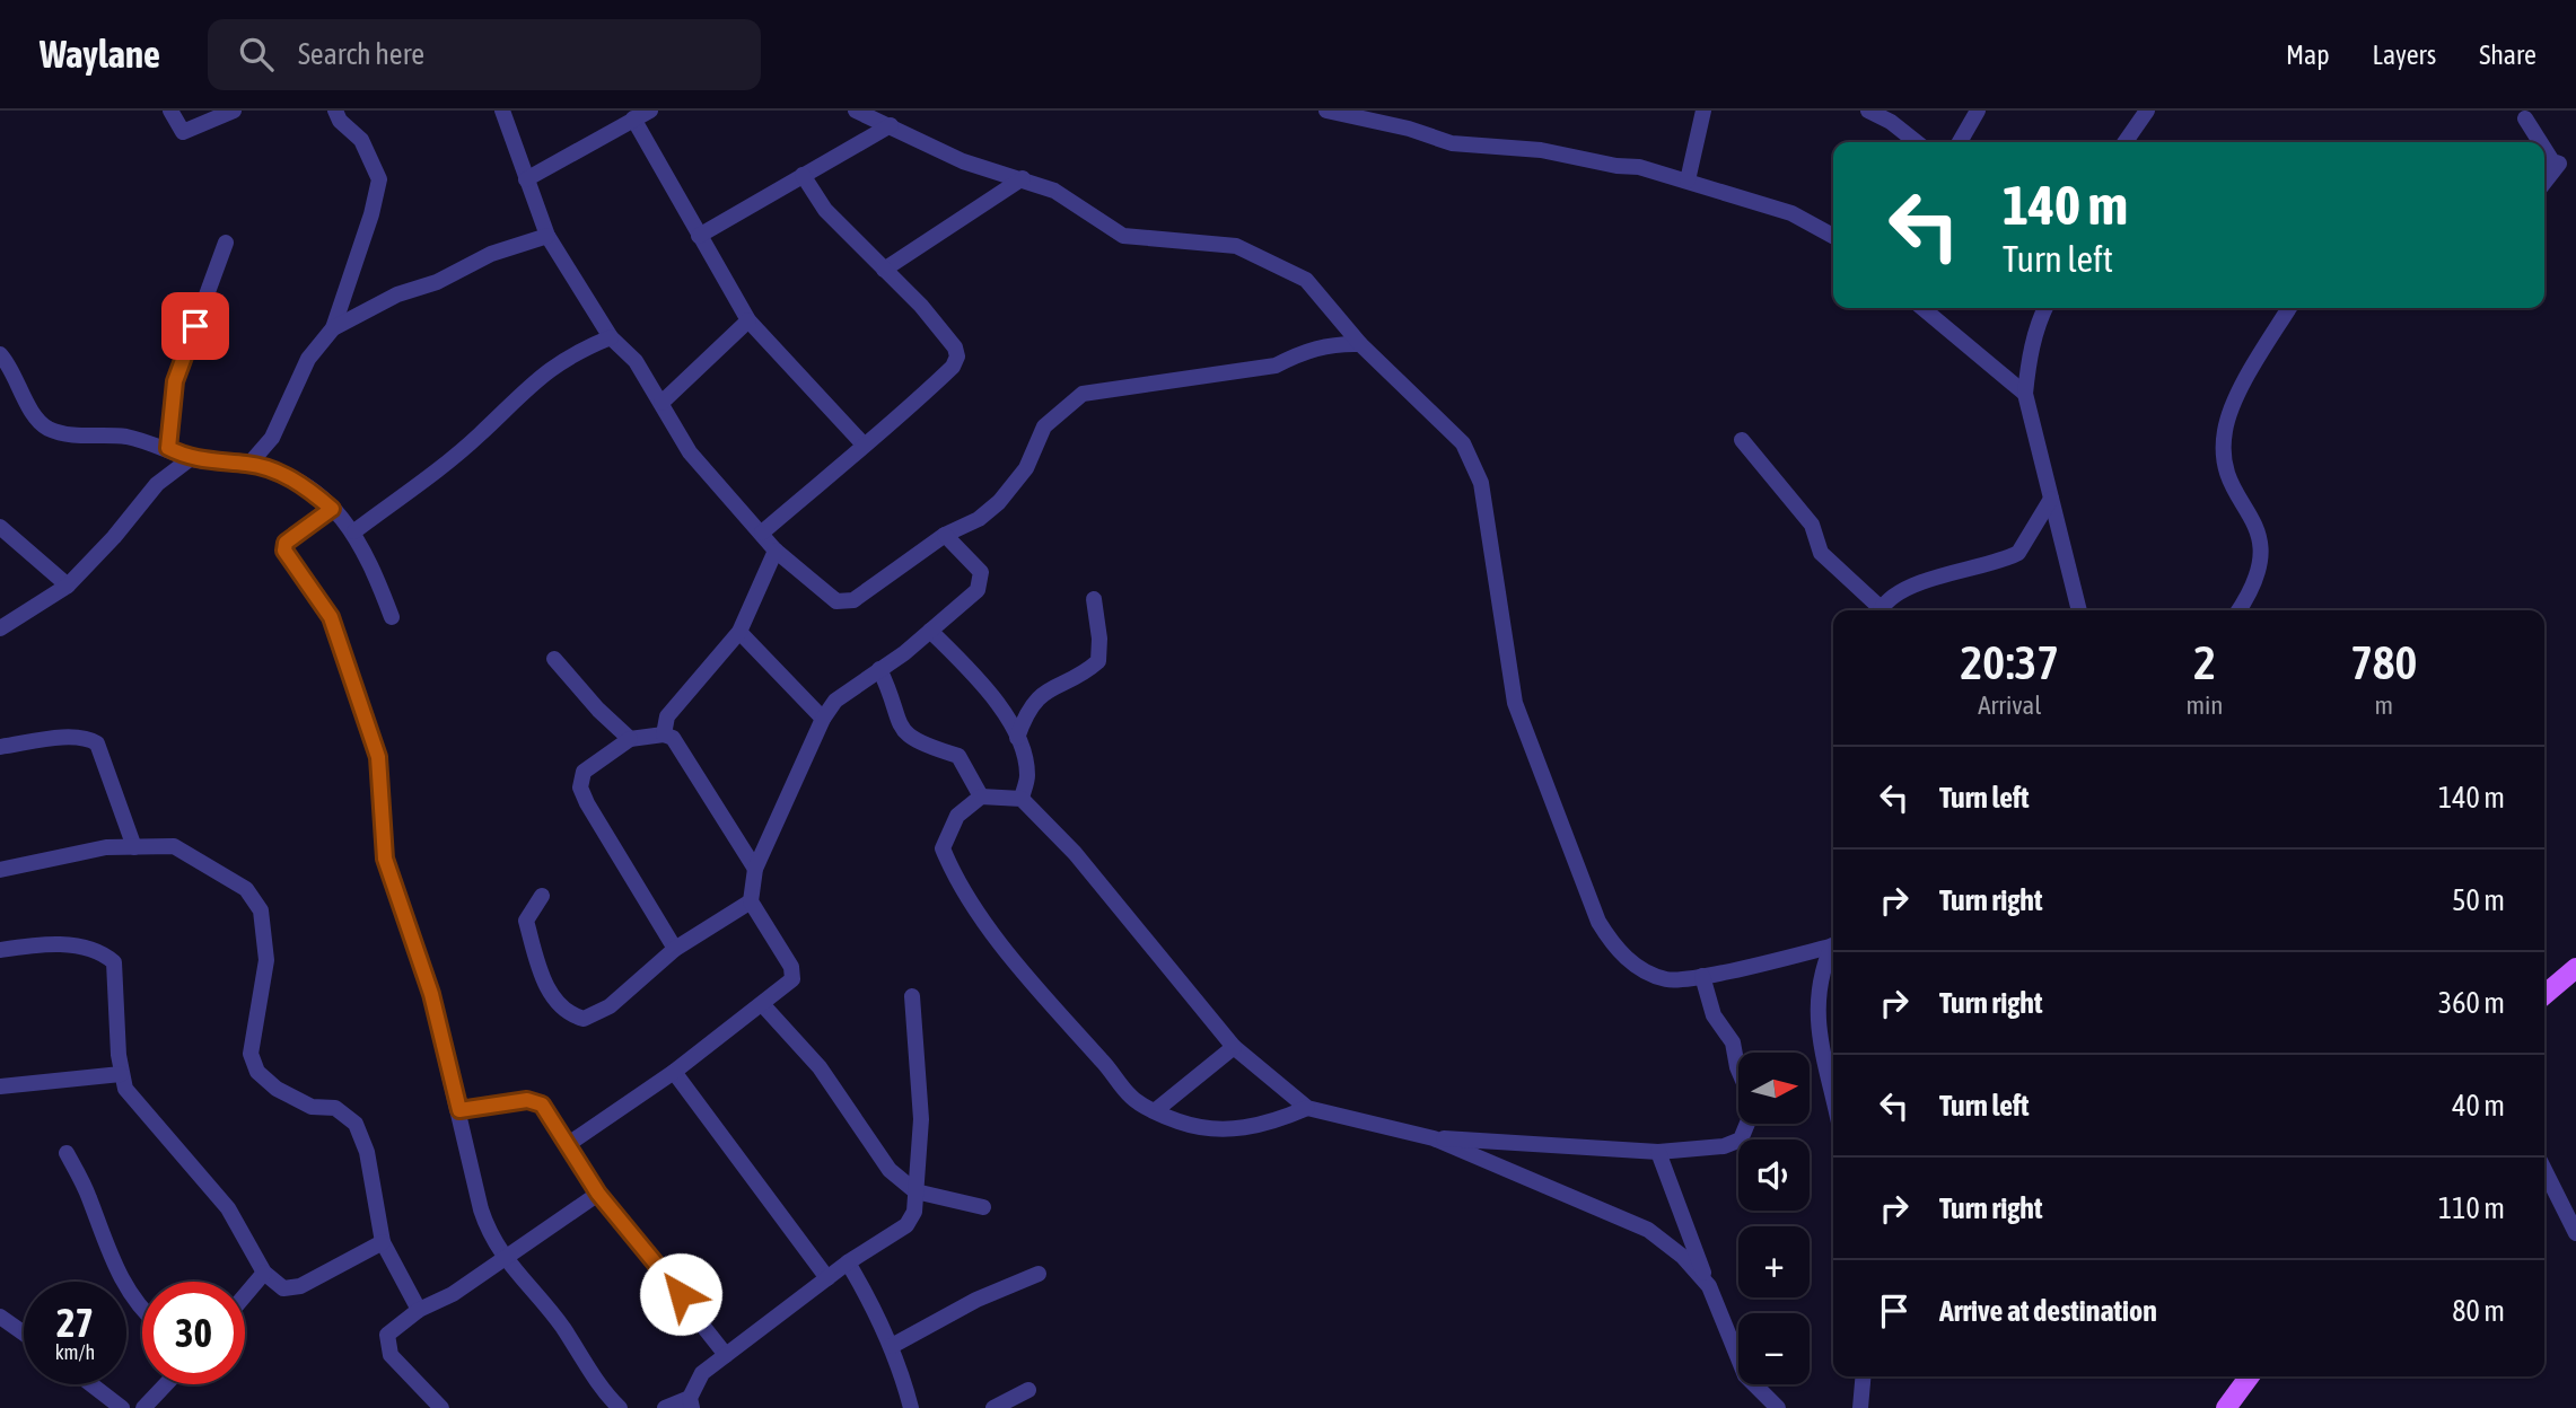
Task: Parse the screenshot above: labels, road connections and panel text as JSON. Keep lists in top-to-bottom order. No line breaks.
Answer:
{"north":"right","page":{"header":"Waylane","search":"Search here","nav":["Map","Layers","Share"],"turn":["140 m","Turn left"],"eta":["20:37","Arrival","2","min","780","m"],"list":[{"name":"Turn left","value":"140 m"},{"name":"Turn right","value":"50 m"},{"name":"Turn right","value":"360 m"},{"name":"Turn left","value":"40 m"},{"name":"Turn right","value":"110 m"},{"name":"Arrive at destination","value":"80 m"}],"map_buttons":["+","−"],"speed":"27 km/h","limit":"30"}}
